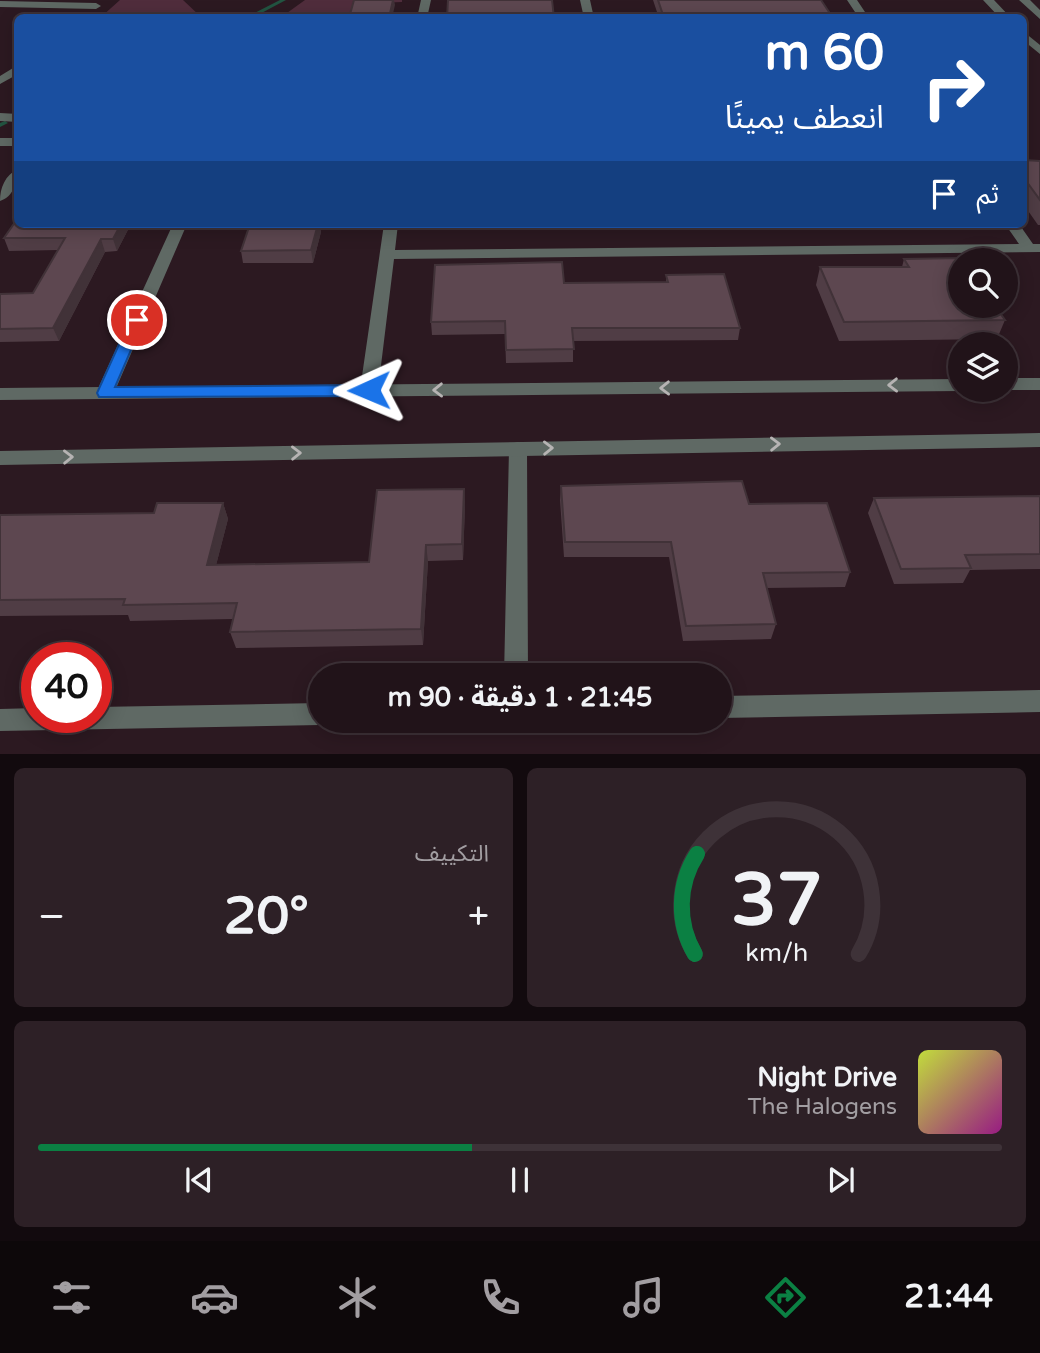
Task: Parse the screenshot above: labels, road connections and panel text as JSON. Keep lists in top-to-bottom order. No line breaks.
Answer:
{"page":{"turn":["60 m","انعطف يمينًا"],"then":"ثم","limit":"40","trip":"21:45 · 1 دقيقة · 90 m","tile":"التكييف","heat":["−","20°","+"],"song":["Night Drive","The Halogens"],"tabs":"21:44","gauge":["37","km/h"]}}
